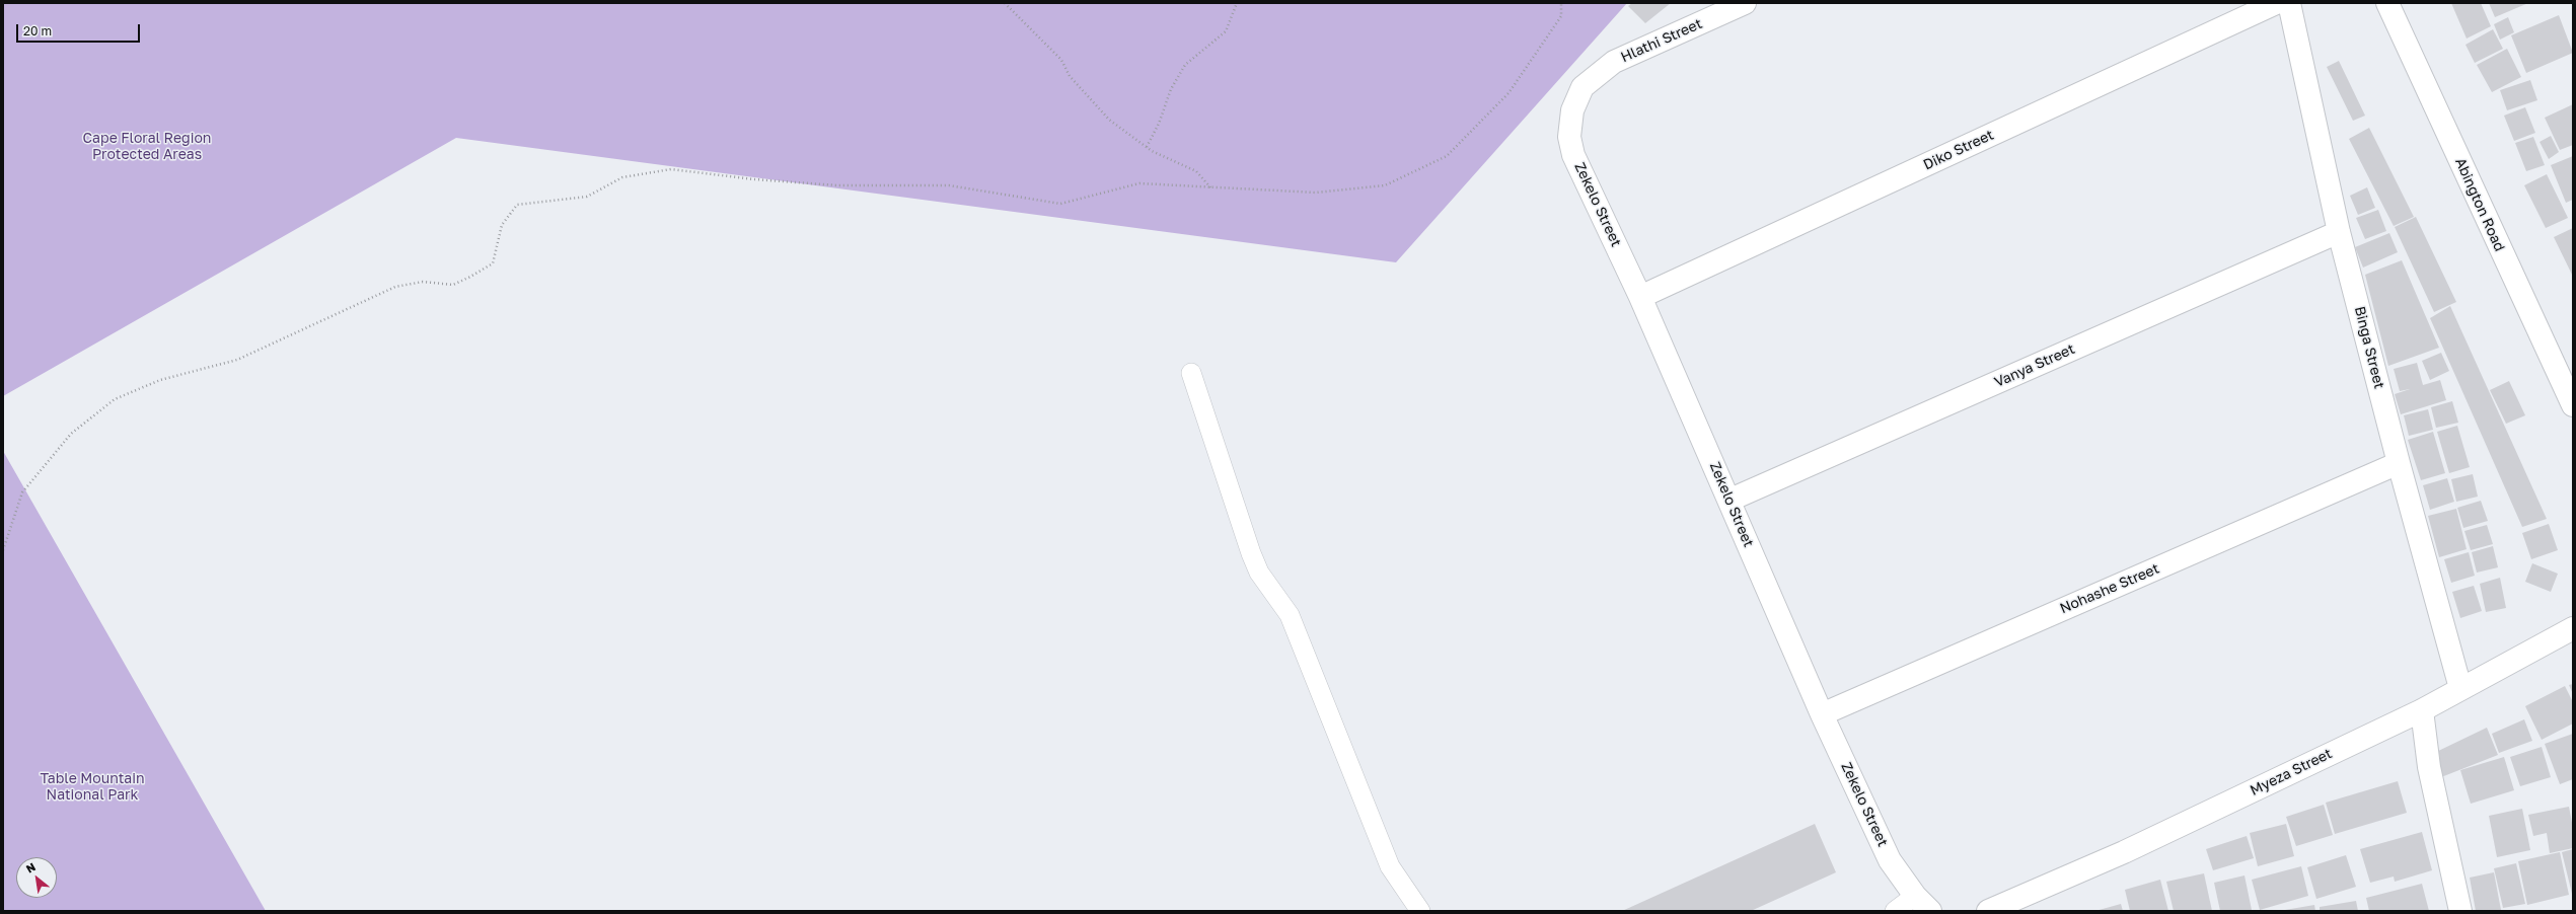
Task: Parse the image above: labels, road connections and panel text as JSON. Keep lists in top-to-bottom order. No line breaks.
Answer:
{"streets":{"street":["Hlathi Street","Diko Street","Zekelo Street","Abington Road","Binga Street","Vanya Street","Nohashe Street","Myeza Street"]},"crossings":[["Hlathi Street","Zekelo Street"],["Diko Street","Zekelo Street"],["Zekelo Street","Vanya Street"],["Zekelo Street","Nohashe Street"],["Binga Street","Vanya Street"],["Binga Street","Nohashe Street"],["Binga Street","Myeza Street"]],"parks":["Cape Floral Region Protected Areas","Table Mountain National Park"],"scale_bar":"20 m","north":"top left"}
